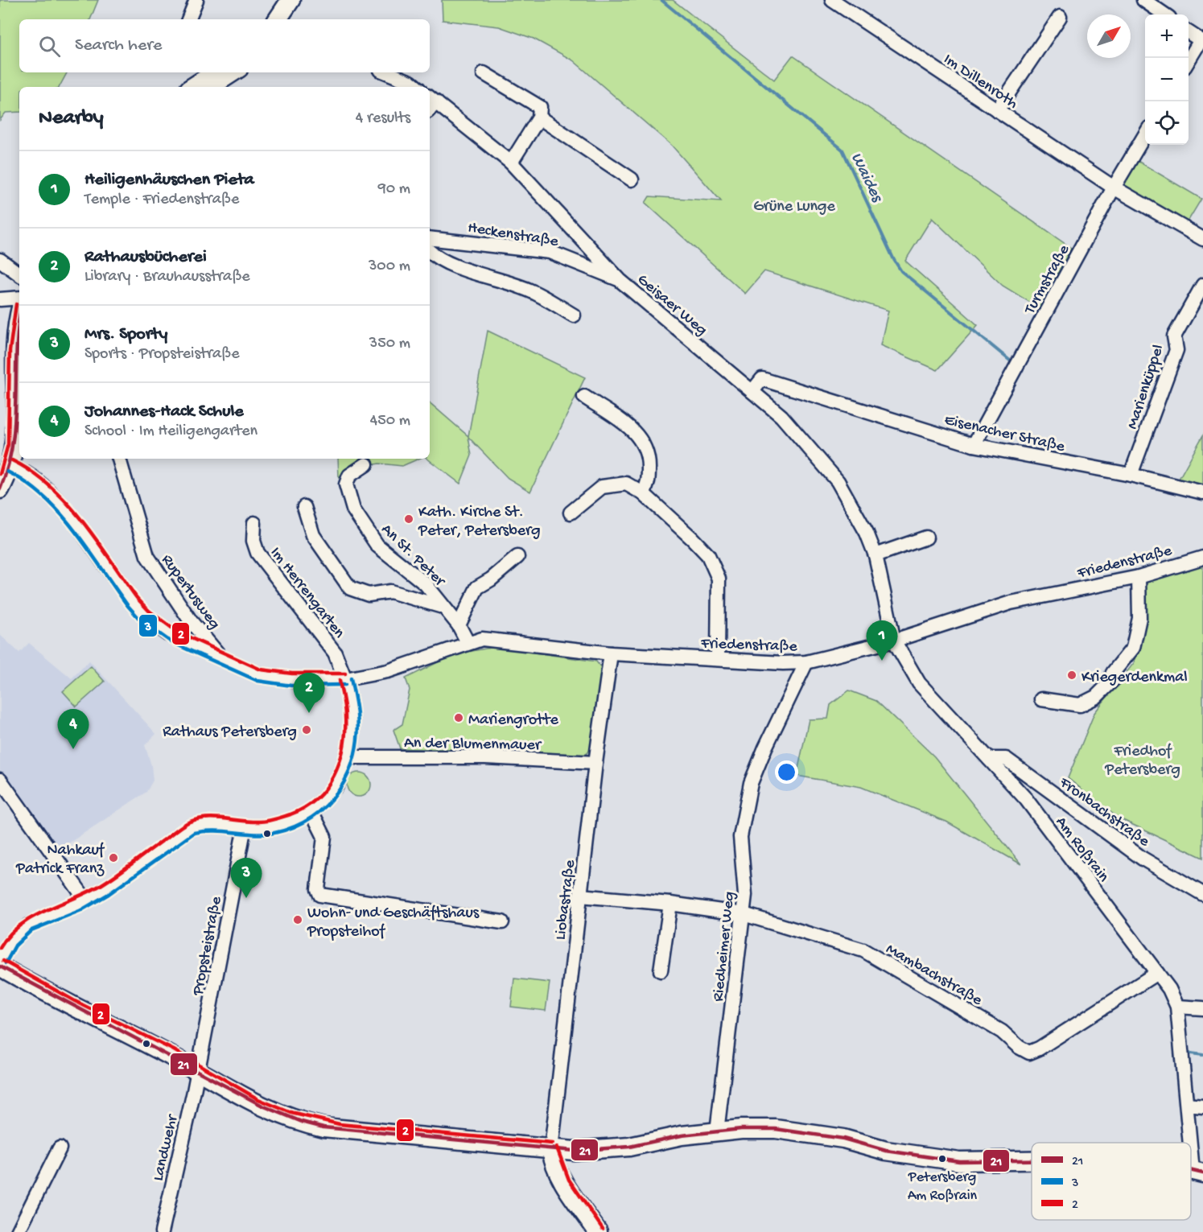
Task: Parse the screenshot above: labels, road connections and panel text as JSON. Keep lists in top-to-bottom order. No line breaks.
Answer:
{"streets":{"street":["Im Dillenroth","Heckenstraße","Turmstraße","Geisaer Weg","Marienküppel","Eisenacher Straße","An St. Peter","Friedenstraße","Rupertusweg","Im Herrengarten","An der Blumenmauer","Fronbachstraße","Am Roßrain","Liobastraße","Propsteistraße","Riedheimer Weg","Mambachstraße","Landwehr"]},"crossings":[["Im Dillenroth","Turmstraße"],["Heckenstraße","Geisaer Weg"],["Turmstraße","Eisenacher Straße"],["Geisaer Weg","Eisenacher Straße"],["Geisaer Weg","Friedenstraße"],["Geisaer Weg","Am Roßrain"],["Marienküppel","Eisenacher Straße"],["An St. Peter","Friedenstraße"],["Friedenstraße","Rupertusweg"],["Friedenstraße","Im Herrengarten"],["Friedenstraße","Am Roßrain"],["Friedenstraße","Liobastraße"],["Friedenstraße","Riedheimer Weg"],["Im Herrengarten","An der Blumenmauer"],["Im Herrengarten","Propsteistraße"],["An der Blumenmauer","Liobastraße"],["Fronbachstraße","Am Roßrain"],["Am Roßrain","Mambachstraße"],["Liobastraße","Mambachstraße"],["Propsteistraße","Landwehr"],["Riedheimer Weg","Mambachstraße"]],"water":["Waides"],"parks":["Grüne Lunge","Friedhof Petersberg"],"places":["Kath. Kirche St. Peter, Petersberg","Kriegerdenkmal","Mariengrotte","Rathaus Petersberg","Nahkauf Patrick Franz","Wohn- und Geschäftshaus Propsteihof","Petersberg Am Roßrain"],"lines":["transit line 2","transit line 21","transit line 3"],"legend":["21","3","2"],"north":"top right","page":{"map_buttons":["+","−"],"search":"Search here","heading":["Nearby","4 results"],"list":[{"mark":"1","name":"Heiligenhäuschen Pieta","note":"Temple · Friedenstraße","value":"90 m"},{"mark":"2","name":"Rathausbücherei","note":"Library · Brauhausstraße","value":"300 m"},{"mark":"3","name":"Mrs. Sporty","note":"Sports · Propsteistraße","value":"350 m"},{"mark":"4","name":"Johannes-Hack Schule","note":"School · Im Heiligengarten","value":"450 m"}],"pins":["1","2","4","3"]}}
